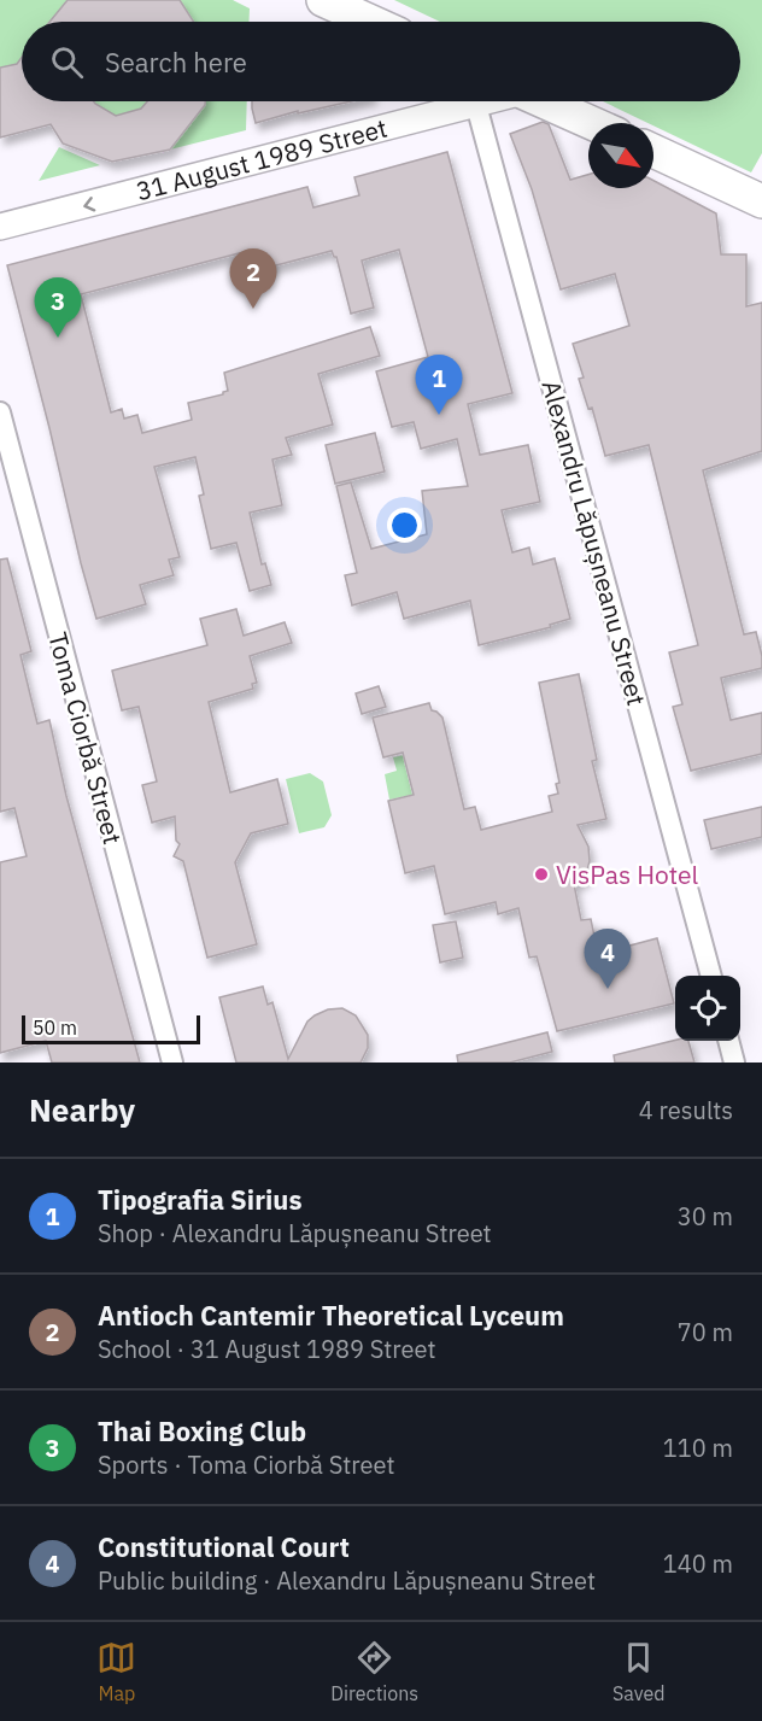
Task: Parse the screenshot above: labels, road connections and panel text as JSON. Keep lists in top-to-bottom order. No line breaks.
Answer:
{"streets":{"street":["31 August 1989 Street","Alexandru Lăpușneanu Street","Toma Ciorbă Street"]},"crossings":[["31 August 1989 Street","Alexandru Lăpușneanu Street"]],"one_way":["31 August 1989 Street"],"places":["VisPas Hotel"],"scale_bar":"50 m","north":"bottom right","page":{"search":"Search here","pins":["2","3","1","4"],"scale":"50 m","heading":["Nearby","4 results"],"list":[{"mark":"1","name":"Tipografia Sirius","note":"Shop · Alexandru Lăpușneanu Street","value":"30 m"},{"mark":"2","name":"Antioch Cantemir Theoretical Lyceum","note":"School · 31 August 1989 Street","value":"70 m"},{"mark":"3","name":"Thai Boxing Club","note":"Sports · Toma Ciorbă Street","value":"110 m"},{"mark":"4","name":"Constitutional Court","note":"Public building · Alexandru Lăpușneanu Street","value":"140 m"}],"nav":["Map","Directions","Saved"]}}
